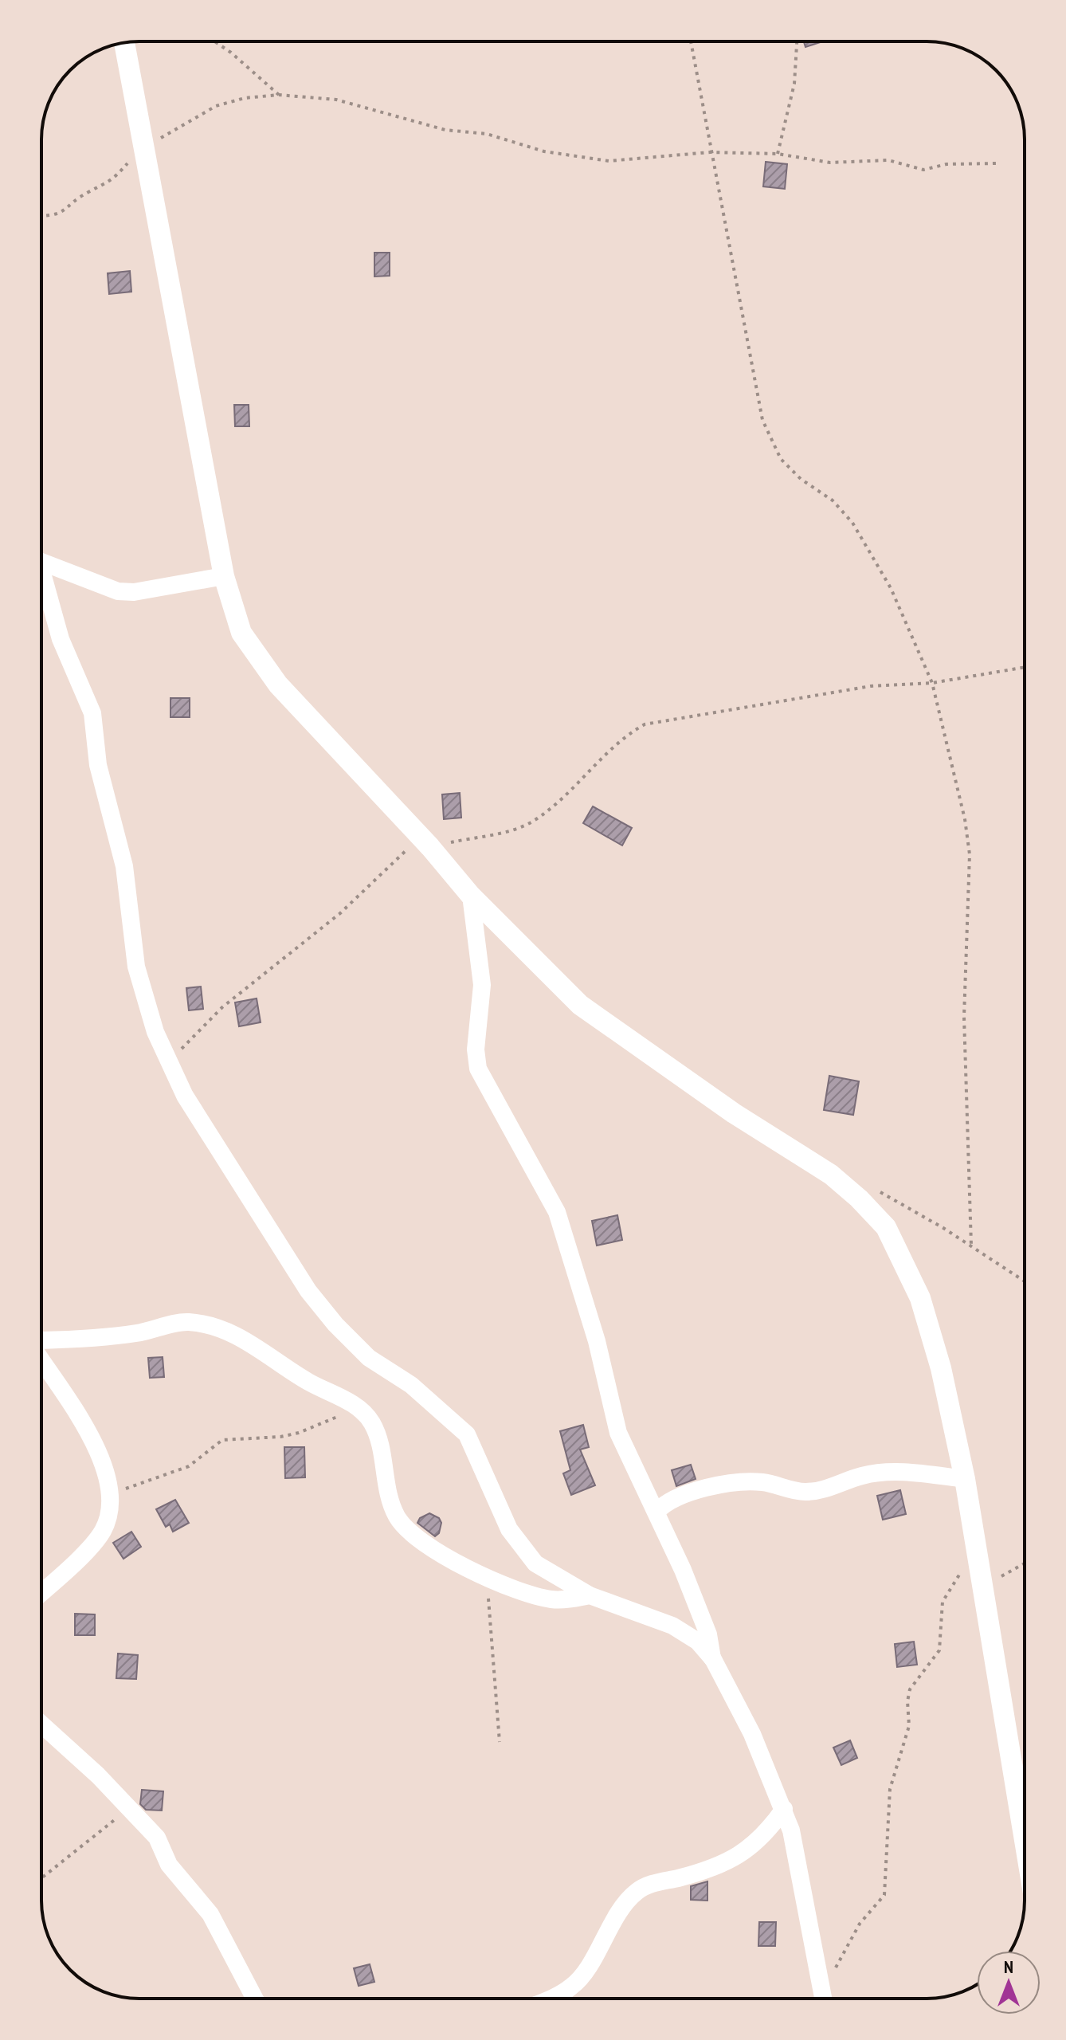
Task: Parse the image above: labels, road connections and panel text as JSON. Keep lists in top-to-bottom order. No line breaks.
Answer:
{"north":"top"}
